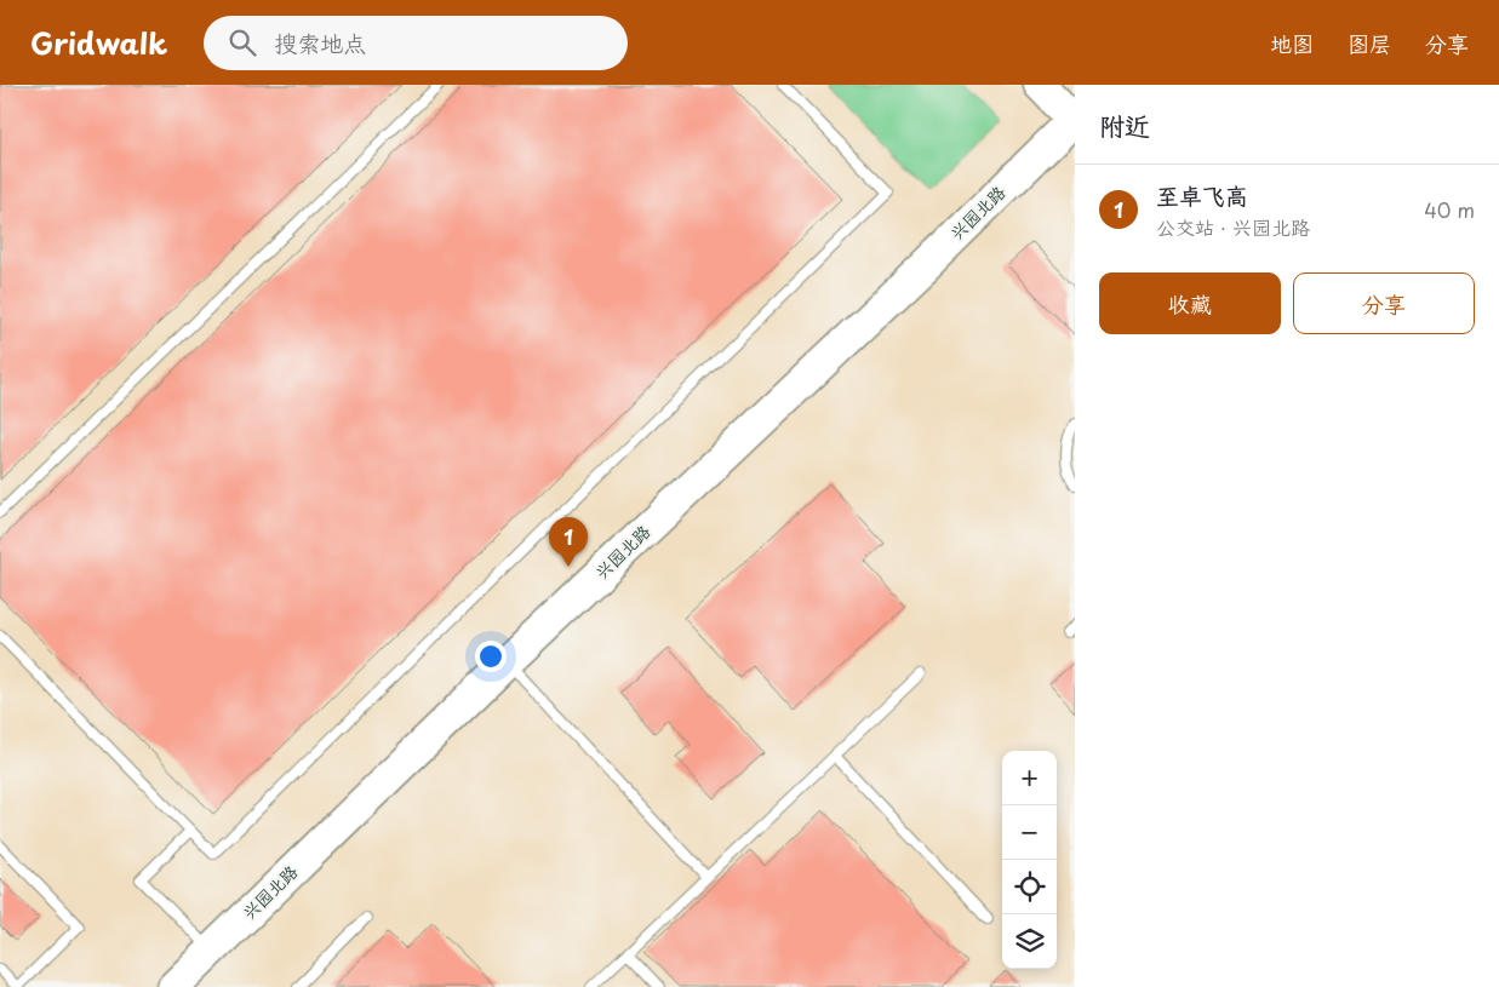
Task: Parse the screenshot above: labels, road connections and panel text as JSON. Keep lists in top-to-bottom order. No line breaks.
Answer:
{"streets":{"main road":["兴园北路"]},"page":{"header":"Gridwalk","search":"搜索地点","nav":["地图","图层","分享"],"heading":"附近","list":[{"mark":"1","name":"至卓飞高","note":"公交站 · 兴园北路","value":"40 m"}],"buttons":["收藏","分享"],"pins":"1","map_buttons":["+","−"]}}
